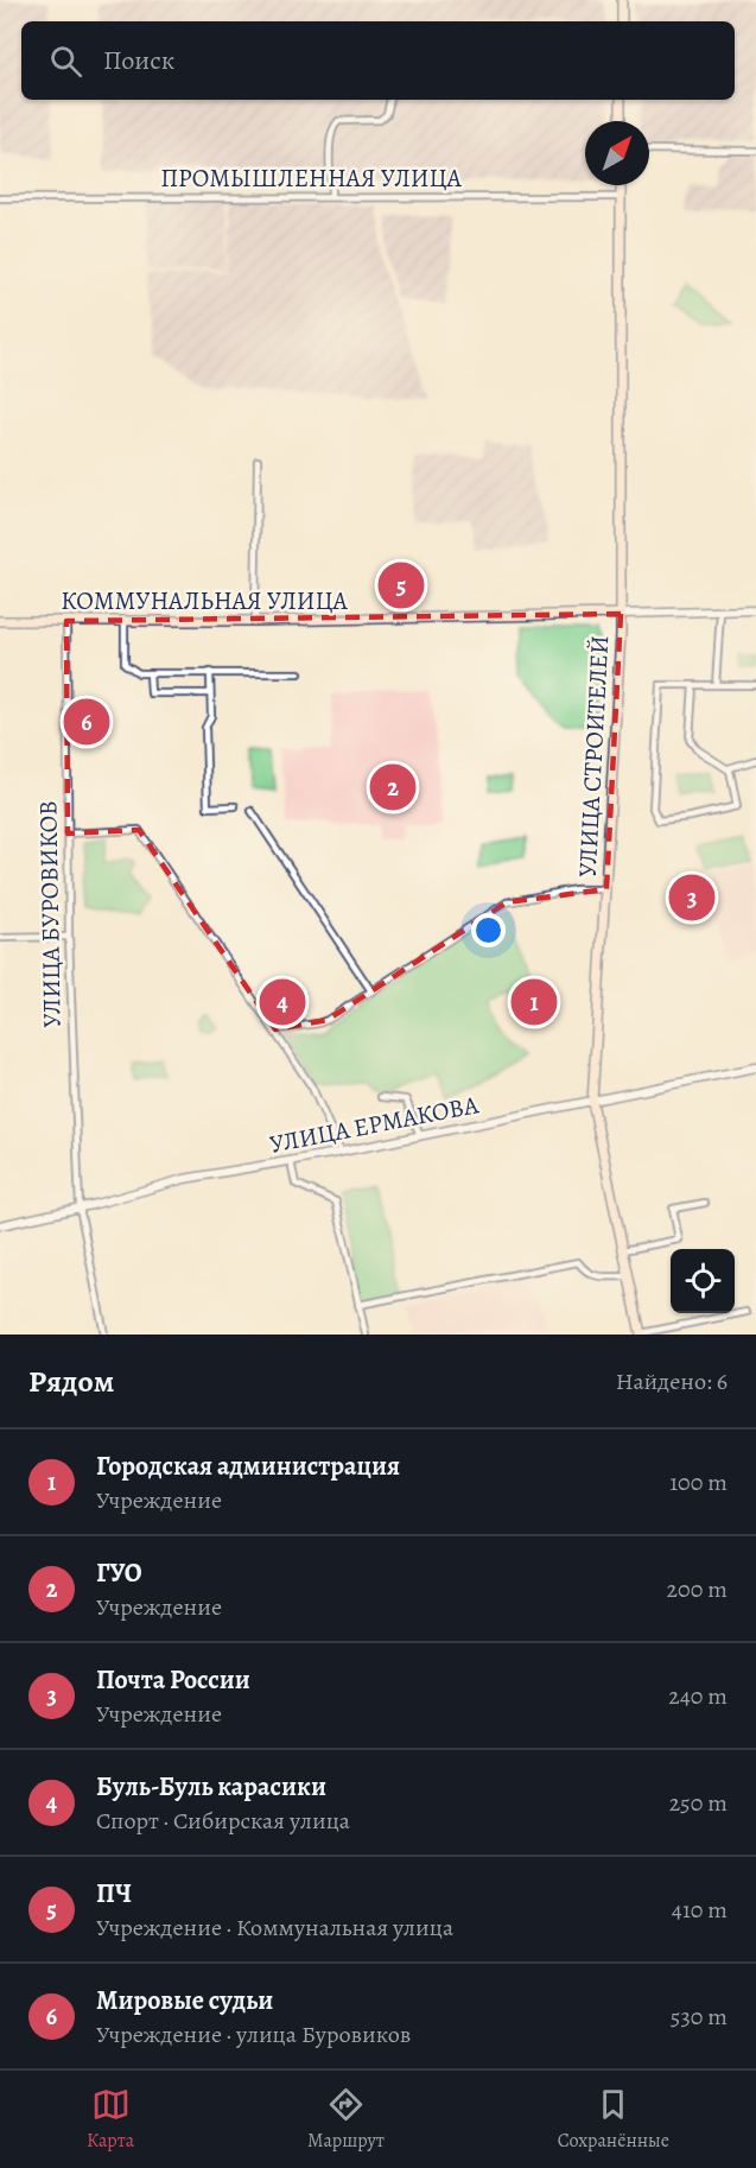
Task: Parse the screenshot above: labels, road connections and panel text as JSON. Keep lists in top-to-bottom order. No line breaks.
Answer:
{"streets":{"main road":["КОММУНАЛЬНАЯ УЛИЦА","УЛИЦА СТРОИТЕЛЕЙ"],"street":["ПРОМЫШЛЕННАЯ УЛИЦА","УЛИЦА БУРОВИКОВ","УЛИЦА ЕРМАКОВА"]},"crossings":[["ПРОМЫШЛЕННАЯ УЛИЦА","УЛИЦА СТРОИТЕЛЕЙ"],["КОММУНАЛЬНАЯ УЛИЦА","УЛИЦА СТРОИТЕЛЕЙ"],["КОММУНАЛЬНАЯ УЛИЦА","УЛИЦА БУРОВИКОВ"],["УЛИЦА СТРОИТЕЛЕЙ","УЛИЦА ЕРМАКОВА"],["УЛИЦА БУРОВИКОВ","УЛИЦА ЕРМАКОВА"]],"north":"top right","page":{"search":"Поиск","pins":["5","6","2","3","1","4"],"heading":["Рядом","Найдено: 6"],"list":[{"mark":"1","name":"Городская администрация","note":"Учреждение","value":"100 m"},{"mark":"2","name":"ГУО","note":"Учреждение","value":"200 m"},{"mark":"3","name":"Почта России","note":"Учреждение","value":"240 m"},{"mark":"4","name":"Буль-Буль карасики","note":"Спорт · Сибирская улица","value":"250 m"},{"mark":"5","name":"ПЧ","note":"Учреждение · Коммунальная улица","value":"410 m"},{"mark":"6","name":"Мировые судьи","note":"Учреждение · улица Буровиков","value":"530 m"}],"nav":["Карта","Маршрут","Сохранённые"]}}
